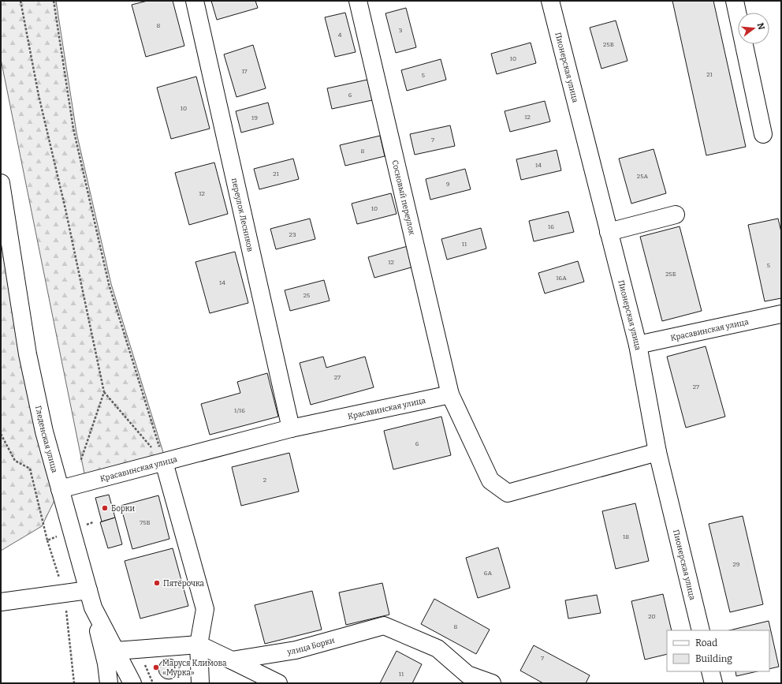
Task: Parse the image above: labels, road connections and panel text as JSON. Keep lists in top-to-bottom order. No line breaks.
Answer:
{"streets":{"street":["Пионерская улица","Сосновый переулок","переулок Лесников","Красавинская улица","Гледенская улица","улица Борки"]},"crossings":[["Пионерская улица","Красавинская улица"],["Сосновый переулок","Красавинская улица"],["переулок Лесников","Красавинская улица"],["Красавинская улица","Гледенская улица"]],"places":["Борки","Пятёрочка","Маруся Климова «Мурка»"],"house_numbers":["8","3","4","25В","10","17","21","5","6","10","12","19","7","8","14","21","25А","9","12","10","16","23","11","12","5","25Б","16А","14","25","27","27","1/16","6","2","75В","18","29","6А","20","8","7","11"],"legend":["Road","Building"],"north":"right"}
